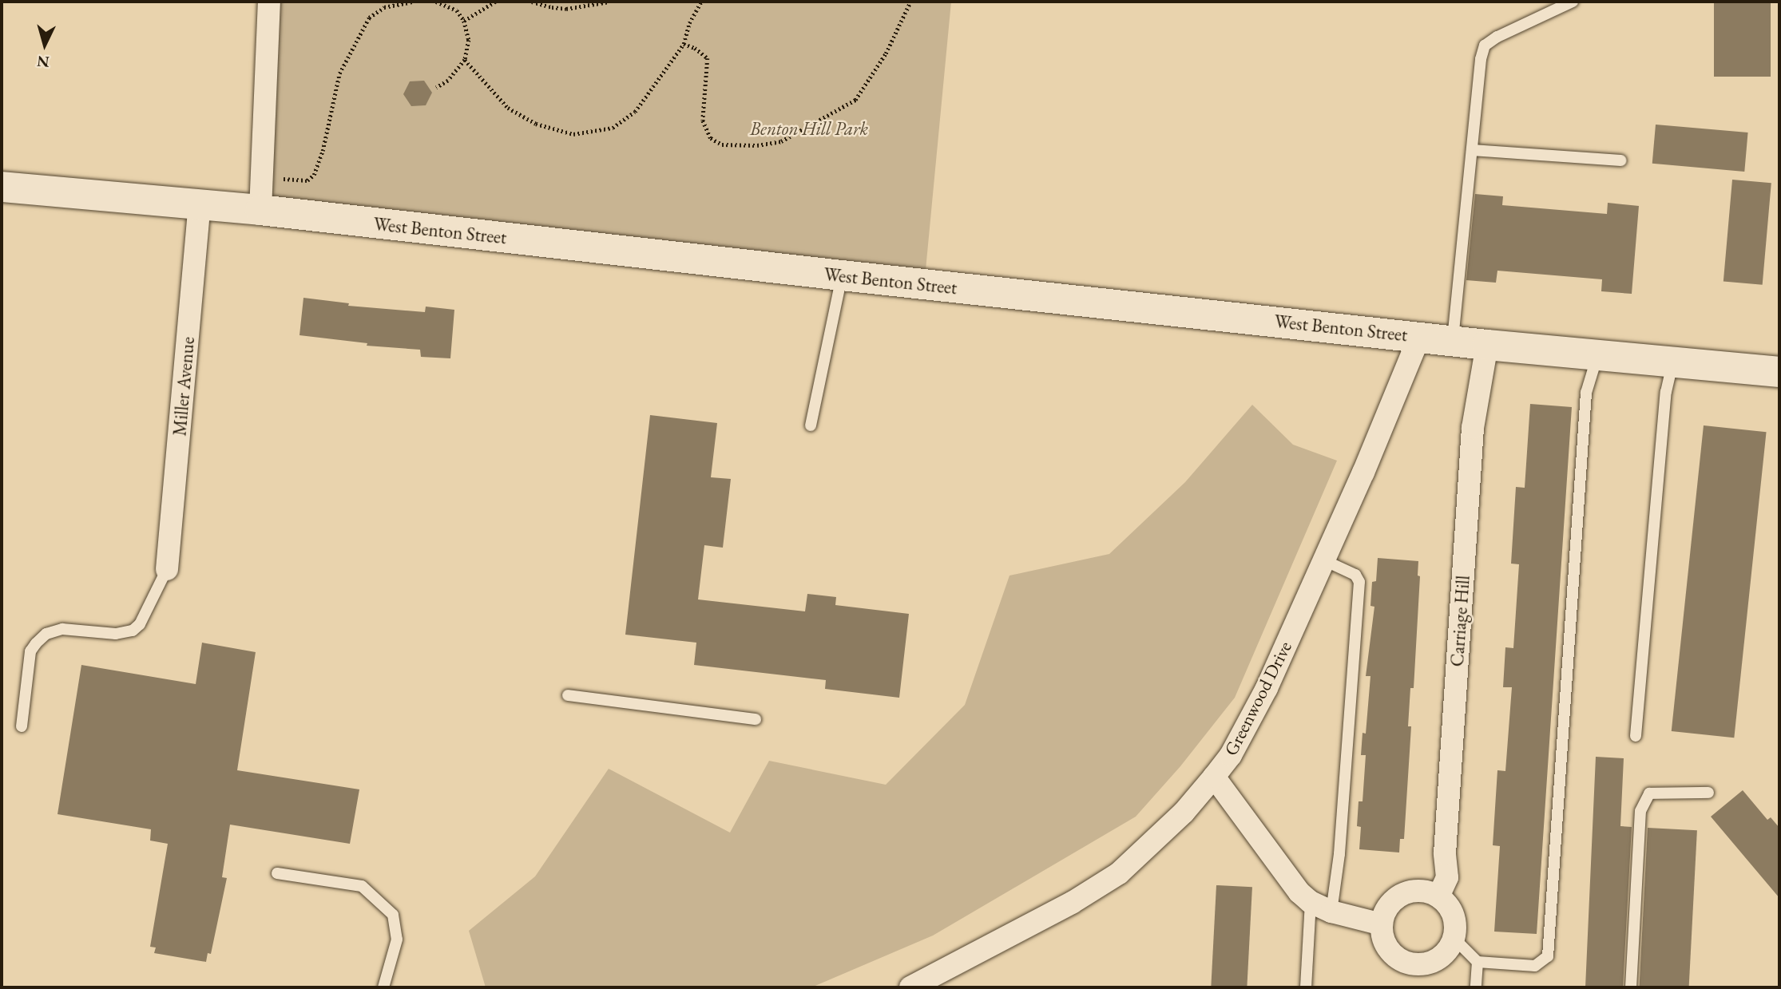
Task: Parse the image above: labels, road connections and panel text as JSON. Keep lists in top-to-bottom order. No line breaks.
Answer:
{"streets":{"street":["West Benton Street","Miller Avenue","Carriage Hill","Greenwood Drive"]},"crossings":[["West Benton Street","Miller Avenue"],["West Benton Street","Carriage Hill"],["West Benton Street","Greenwood Drive"]],"parks":["Benton Hill Park"],"north":"bottom"}
